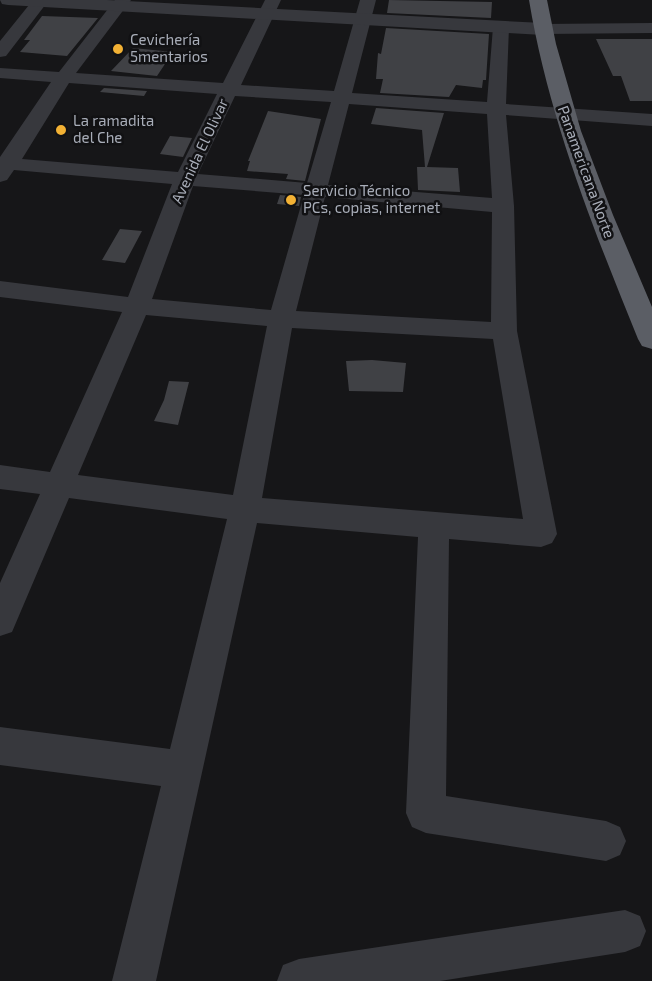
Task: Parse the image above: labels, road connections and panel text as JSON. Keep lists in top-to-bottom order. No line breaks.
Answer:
{"streets":{"highway":["Panamericana Norte"],"street":["Avenida El Olivar"]},"places":["Cevichería 5mentarios","La ramadita del Che","Servicio Técnico PCs, copias, internet"]}
